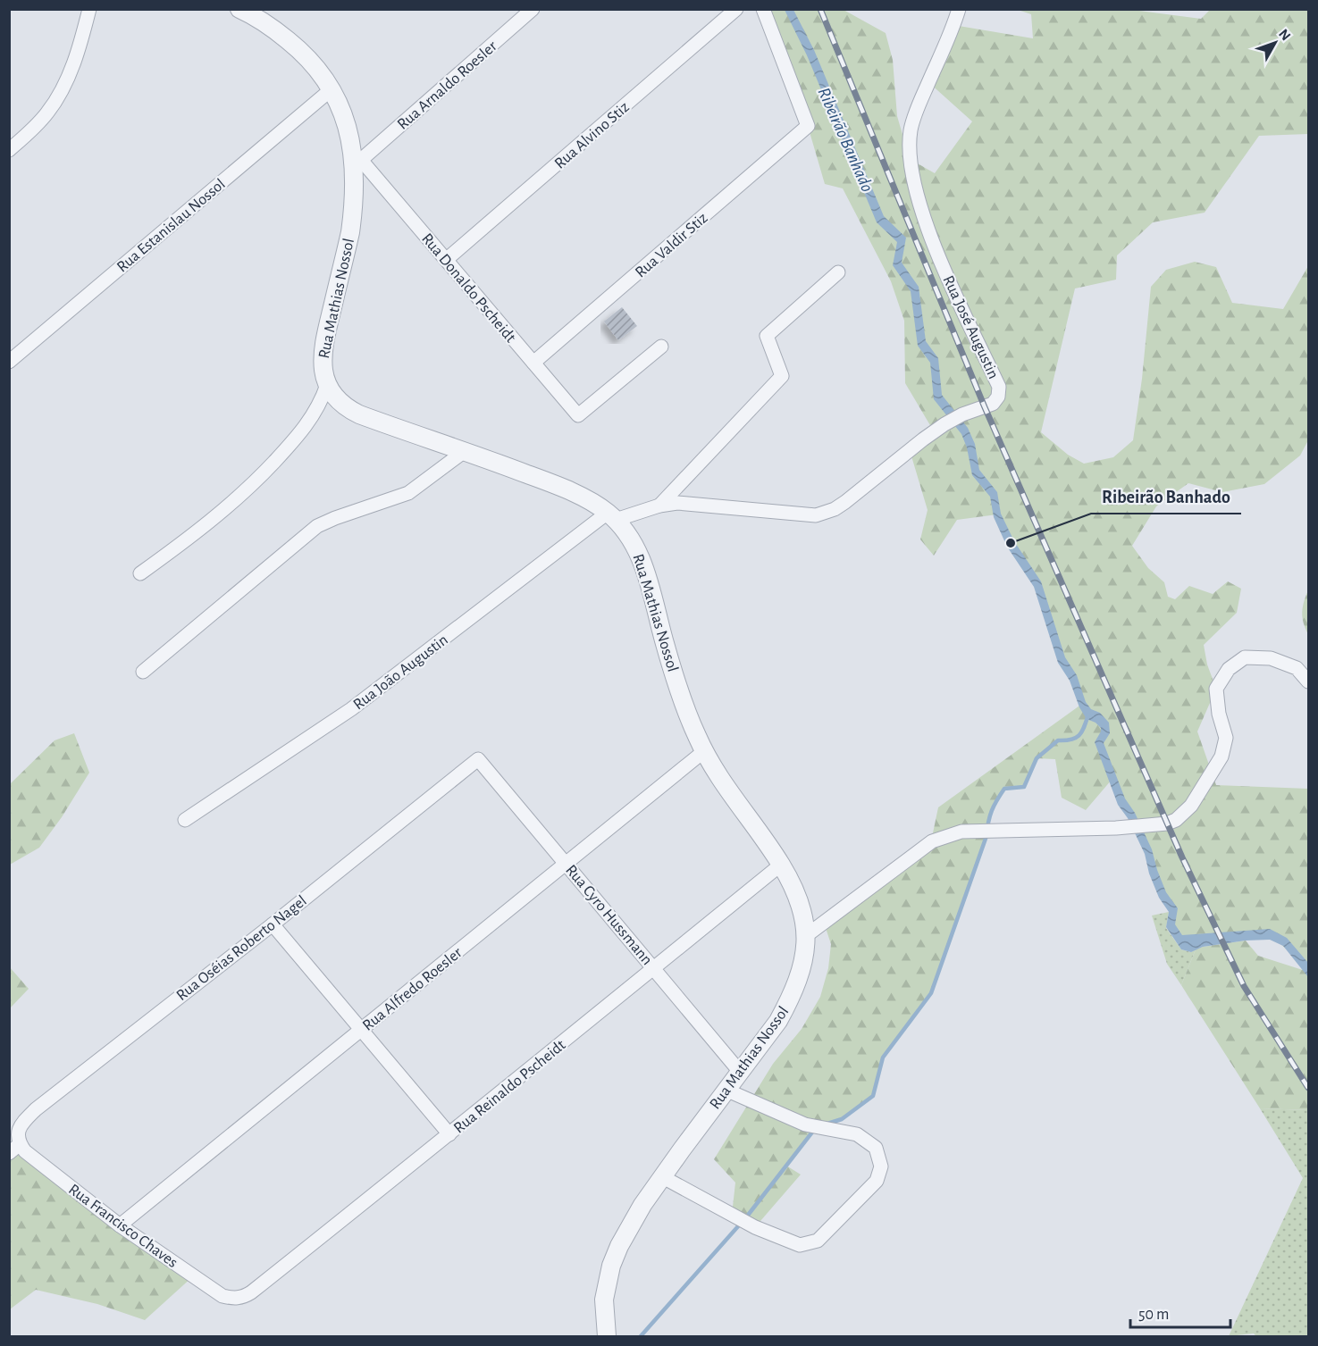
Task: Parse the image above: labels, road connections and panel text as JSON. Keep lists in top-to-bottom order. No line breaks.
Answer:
{"streets":{"street":["Rua Arnaldo Roesler","Rua Alvino Stiz","Rua Estanislau Nossol","Rua Valdir Stiz","Rua Donaldo Pscheidt","Rua Mathias Nossol","Rua José Augustin","Rua João Augustin","Rua Cyro Hussmann","Rua Oséias Roberto Nagel","Rua Alfredo Roesler","Rua Reinaldo Pscheidt","Rua Francisco Chaves"]},"crossings":[["Rua Arnaldo Roesler","Rua Donaldo Pscheidt"],["Rua Arnaldo Roesler","Rua Mathias Nossol"],["Rua Alvino Stiz","Rua Donaldo Pscheidt"],["Rua Estanislau Nossol","Rua Mathias Nossol"],["Rua Valdir Stiz","Rua Donaldo Pscheidt"],["Rua Donaldo Pscheidt","Rua Mathias Nossol"],["Rua Mathias Nossol","Rua José Augustin"],["Rua Mathias Nossol","Rua João Augustin"],["Rua Mathias Nossol","Rua Cyro Hussmann"],["Rua Mathias Nossol","Rua Alfredo Roesler"],["Rua Mathias Nossol","Rua Reinaldo Pscheidt"],["Rua José Augustin","Rua João Augustin"],["Rua Cyro Hussmann","Rua Oséias Roberto Nagel"],["Rua Cyro Hussmann","Rua Alfredo Roesler"],["Rua Cyro Hussmann","Rua Reinaldo Pscheidt"],["Rua Oséias Roberto Nagel","Rua Francisco Chaves"],["Rua Alfredo Roesler","Rua Francisco Chaves"],["Rua Reinaldo Pscheidt","Rua Francisco Chaves"]],"water":["Ribeirão Banhado"],"places":["Ribeirão Banhado"],"scale_bar":"50 m","north":"top right"}
